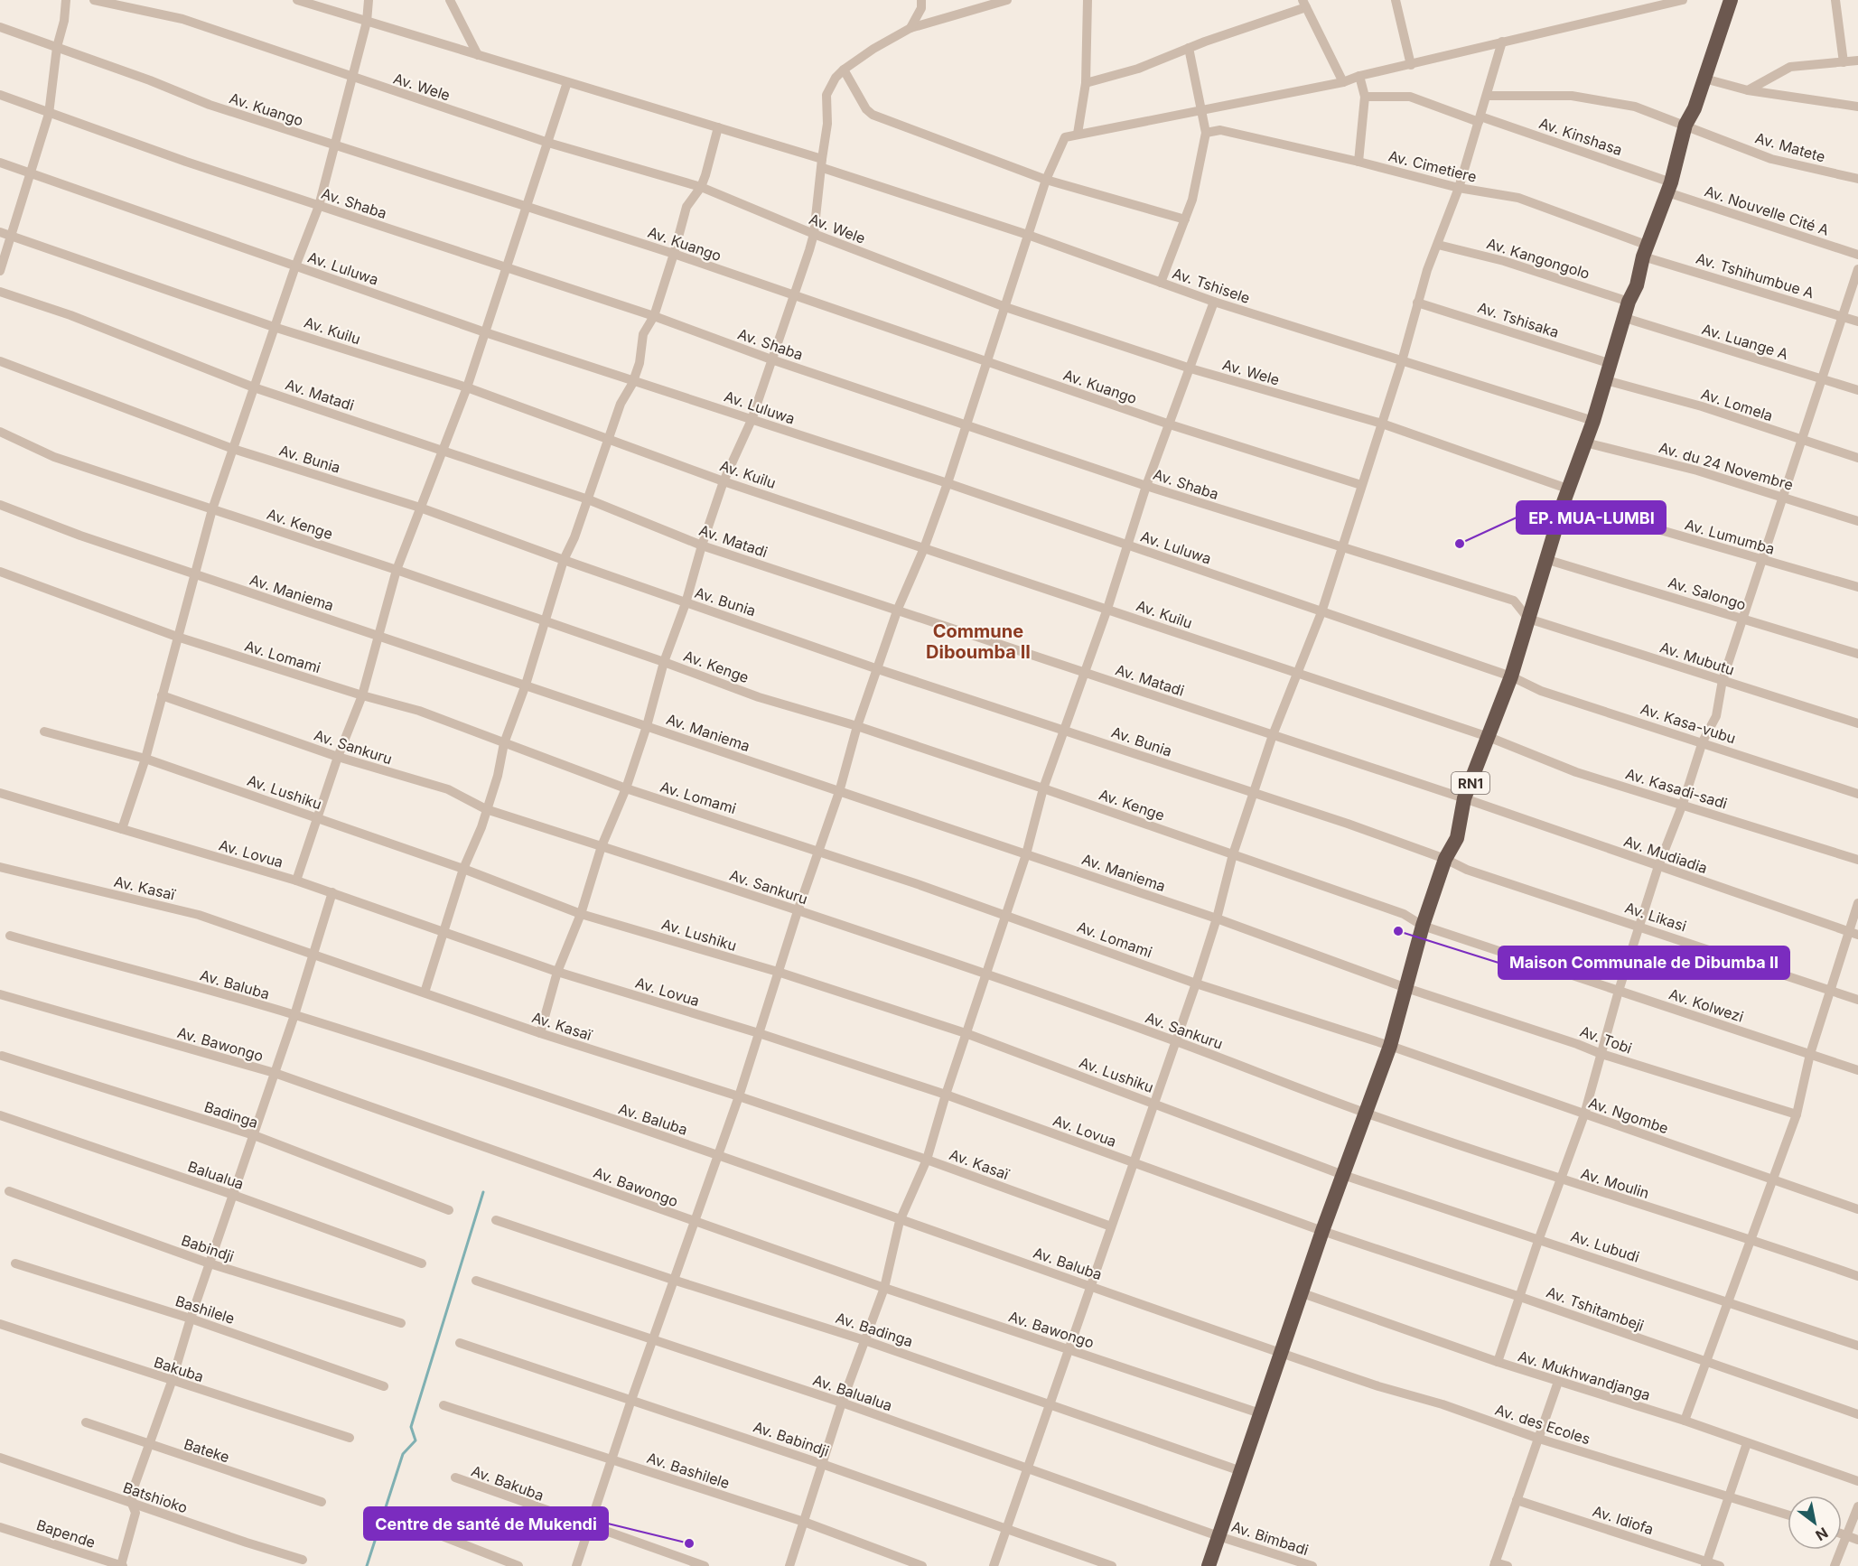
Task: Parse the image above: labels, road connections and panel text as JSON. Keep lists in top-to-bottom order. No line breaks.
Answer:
{"streets":{"highway":["RN1"],"street":["Av. Wele","Av. Kuango","Av. Kinshasa","Av. Matete","Av. Cimetiere","Av. Shaba","Av. Nouvelle Cité A","Av. Kangongolo","Av. Luluwa","Av. Tshihumbue A","Av. Tshisele","Av. Tshisaka","Av. Kuilu","Av. Luange A","Av. Matadi","Av. Lomela","Av. Bunia","Av. du 24 Novembre","Av. Kenge","Av. Lumumba","Av. Maniema","Av. Salongo","Av. Lomami","Av. Mubutu","Av. Kasa-vubu","Av. Sankuru","Av. Kasadi-sadi","Av. Lushiku","Av. Lovua","Av. Mudiadia","Av. Kasaï","Av. Likasi","Av. Baluba","Av. Kolwezi","Av. Tobi","Av. Bawongo","Badinga","Av. Ngombe","Balualua","Av. Moulin","Av. Lubudi","Babindji","Av. Tshitambeji","Bashilele","Av. Badinga","Bakuba","Av. Mukhwandjanga","Av. Balualua","Av. des Ecoles","Av. Babindji","Bateke","Av. Bashilele","Av. Bakuba","Batshioko","Av. Idiofa","Bapende","Av. Bimbadi"]},"crossings":[["Av. Wele","Av. Lumumba"],["Av. Wele","RN1"],["Av. Kinshasa","Av. Nouvelle Cité A"],["Av. Kinshasa","RN1"],["Av. Matete","RN1"],["Av. Cimetiere","Av. Tshihumbue A"],["Av. Cimetiere","RN1"],["Av. Shaba","Av. Mubutu"],["Av. Shaba","RN1"],["Av. Nouvelle Cité A","RN1"],["Av. Kangongolo","RN1"],["Av. Luluwa","Av. Kasa-vubu"],["Av. Luluwa","RN1"],["Av. Tshihumbue A","RN1"],["Av. Tshisele","RN1"],["Av. Tshisaka","RN1"],["Av. Kuilu","RN1"],["Av. Kuilu","Av. Kasadi-sadi"],["Av. Luange A","RN1"],["Av. Matadi","RN1"],["Av. Matadi","Av. Mudiadia"],["Av. Lomela","RN1"],["Av. Bunia","RN1"],["Av. Bunia","Av. Likasi"],["Av. du 24 Novembre","RN1"],["Av. Kenge","RN1"],["Av. Kenge","Av. Kolwezi"],["Av. Lumumba","RN1"],["Av. Maniema","RN1"],["Av. Maniema","Av. Tobi"],["Av. Salongo","RN1"],["Av. Lomami","RN1"],["Av. Lomami","Av. Ngombe"],["Av. Mubutu","RN1"],["Av. Kasa-vubu","RN1"],["Av. Sankuru","RN1"],["Av. Sankuru","Av. Moulin"],["RN1","Av. Kasadi-sadi"],["RN1","Av. Lushiku"],["RN1","Av. Lovua"],["RN1","Av. Mudiadia"],["RN1","Av. Likasi"],["RN1","Av. Baluba"],["RN1","Av. Kolwezi"],["RN1","Av. Tobi"],["RN1","Av. Bawongo"],["RN1","Av. Ngombe"],["RN1","Av. Moulin"],["RN1","Av. Lubudi"],["RN1","Av. Tshitambeji"],["RN1","Av. Badinga"],["RN1","Av. Mukhwandjanga"],["RN1","Av. Balualua"],["RN1","Av. des Ecoles"],["RN1","Av. Bimbadi"],["Av. Lushiku","Av. Lubudi"],["Av. Lovua","Av. Tshitambeji"],["Av. Baluba","Av. des Ecoles"],["Av. Balualua","Av. Bimbadi"]],"districts":["Commune Diboumba II"],"places":["EP. MUA-LUMBI","Maison Communale de Dibumba II","Centre de santé de Mukendi"],"north":"bottom right"}
